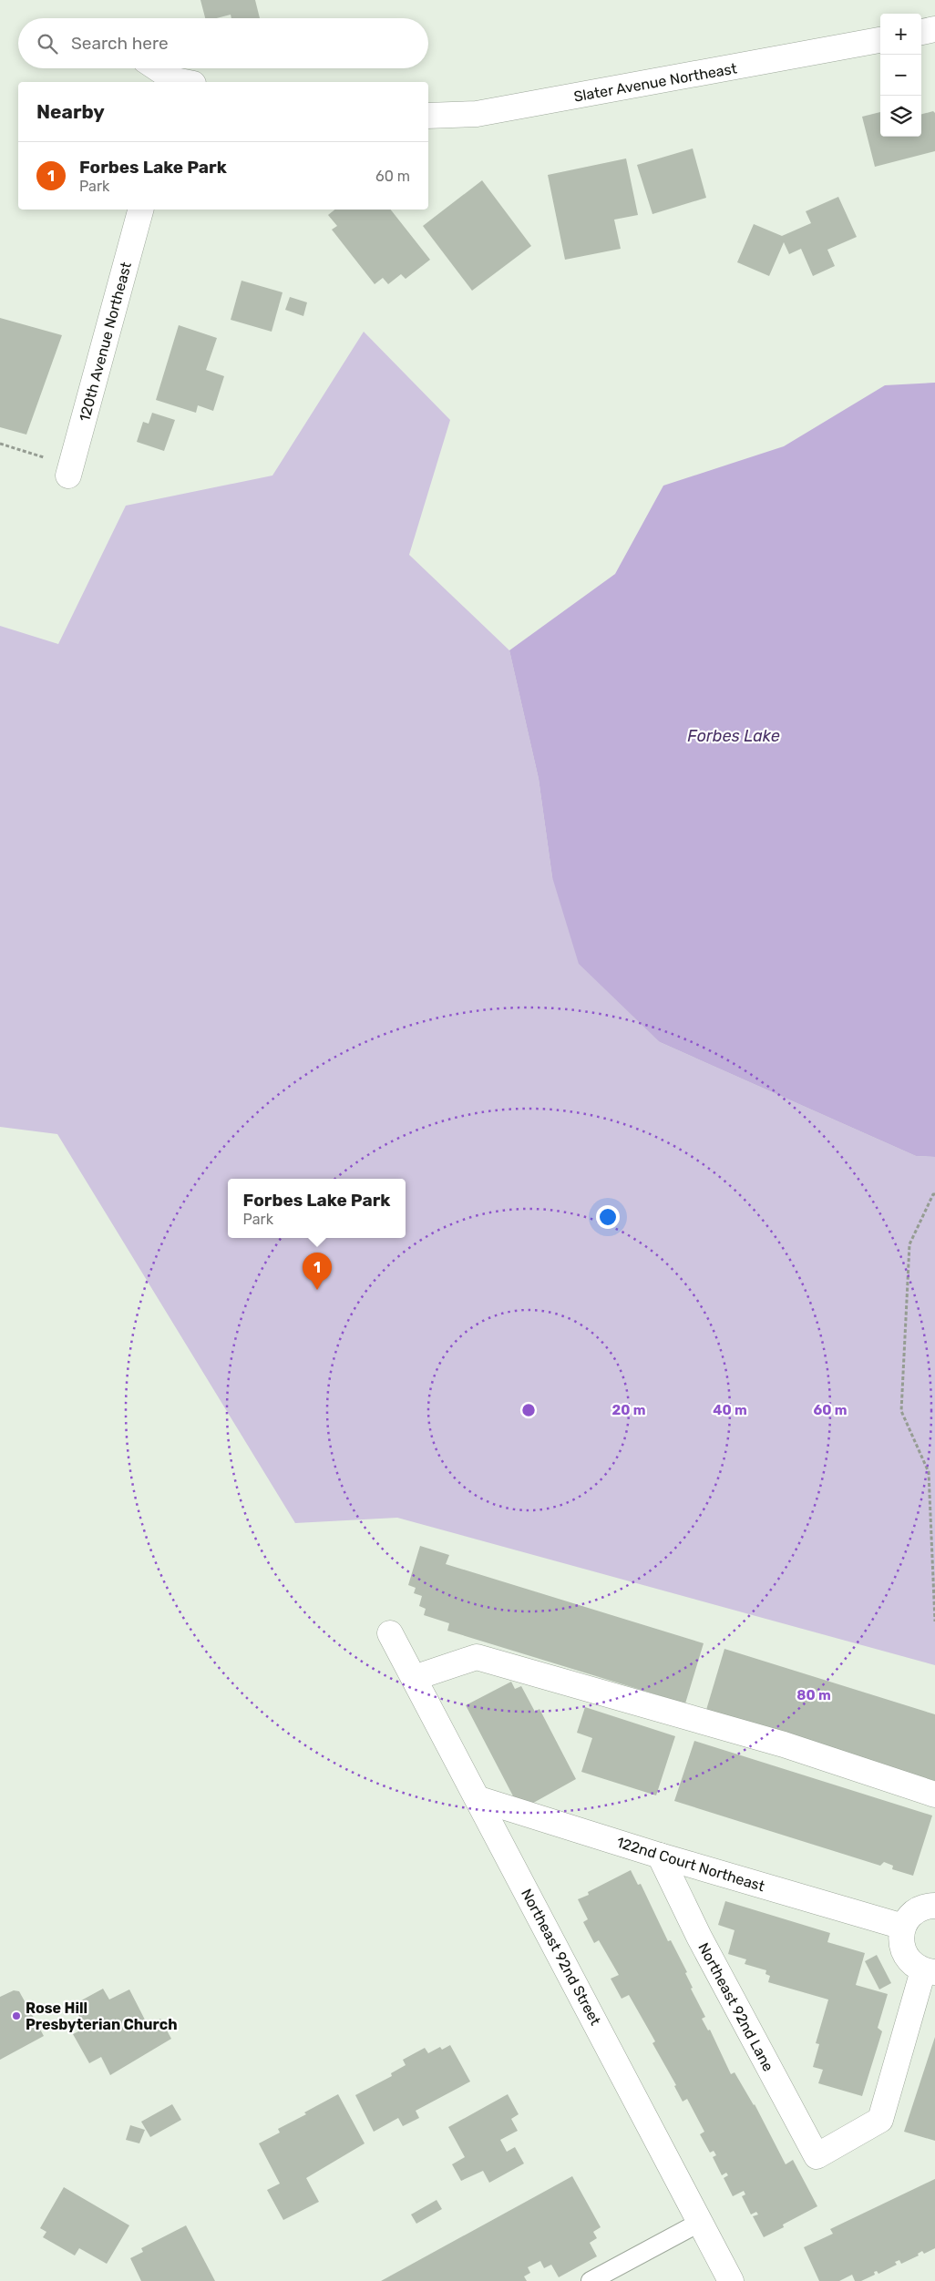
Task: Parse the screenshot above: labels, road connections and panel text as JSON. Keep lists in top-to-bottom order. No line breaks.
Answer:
{"streets":{"street":["Slater Avenue Northeast","120th Avenue Northeast","122nd Court Northeast","Northeast 92nd Street","Northeast 92nd Lane"]},"crossings":[["122nd Court Northeast","Northeast 92nd Street"],["122nd Court Northeast","Northeast 92nd Lane"]],"water":["Forbes Lake"],"places":["Rose Hill Presbyterian Church"],"page":{"map_buttons":["+","−"],"search":"Search here","heading":"Nearby","list":[{"mark":"1","name":"Forbes Lake Park","note":"Park","value":"60 m"}],"popup":["Forbes Lake Park","Park"],"pins":"1"},"rings":["20 m","40 m","60 m","80 m"]}
